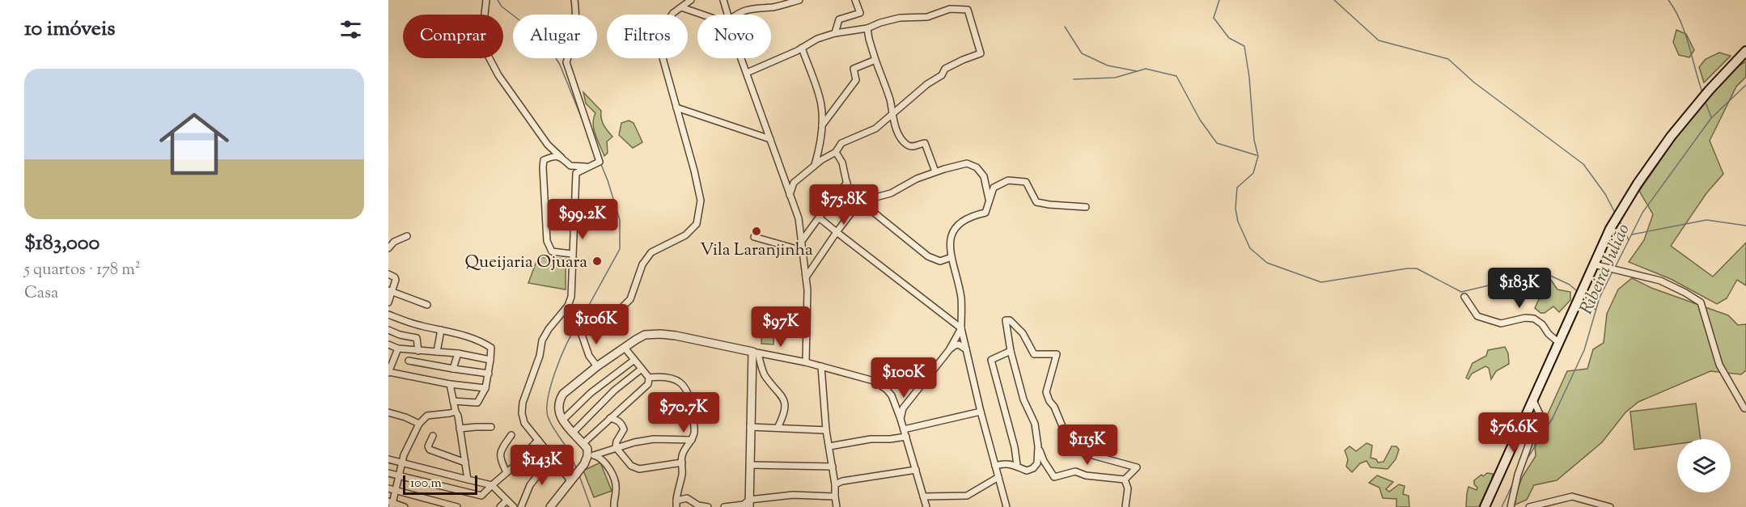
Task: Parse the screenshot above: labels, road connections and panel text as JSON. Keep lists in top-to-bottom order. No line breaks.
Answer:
{"water":["Ribeira Julião"],"places":["Vila Laranjinha","Queijaria Ojuara"],"scale_bar":"100 m","page":{"heading":"10 imóveis","chip":["Comprar","Alugar","Filtros","Novo"],"list":[{"name":"$183,000","note":"5 quartos · 178 m² · Casa"}],"price":["$75.8K","$99.2K","$183K","$106K","$97K","$100K","$70.7K","$76.6K","$115K","$143K"],"scale":"100 m"}}
